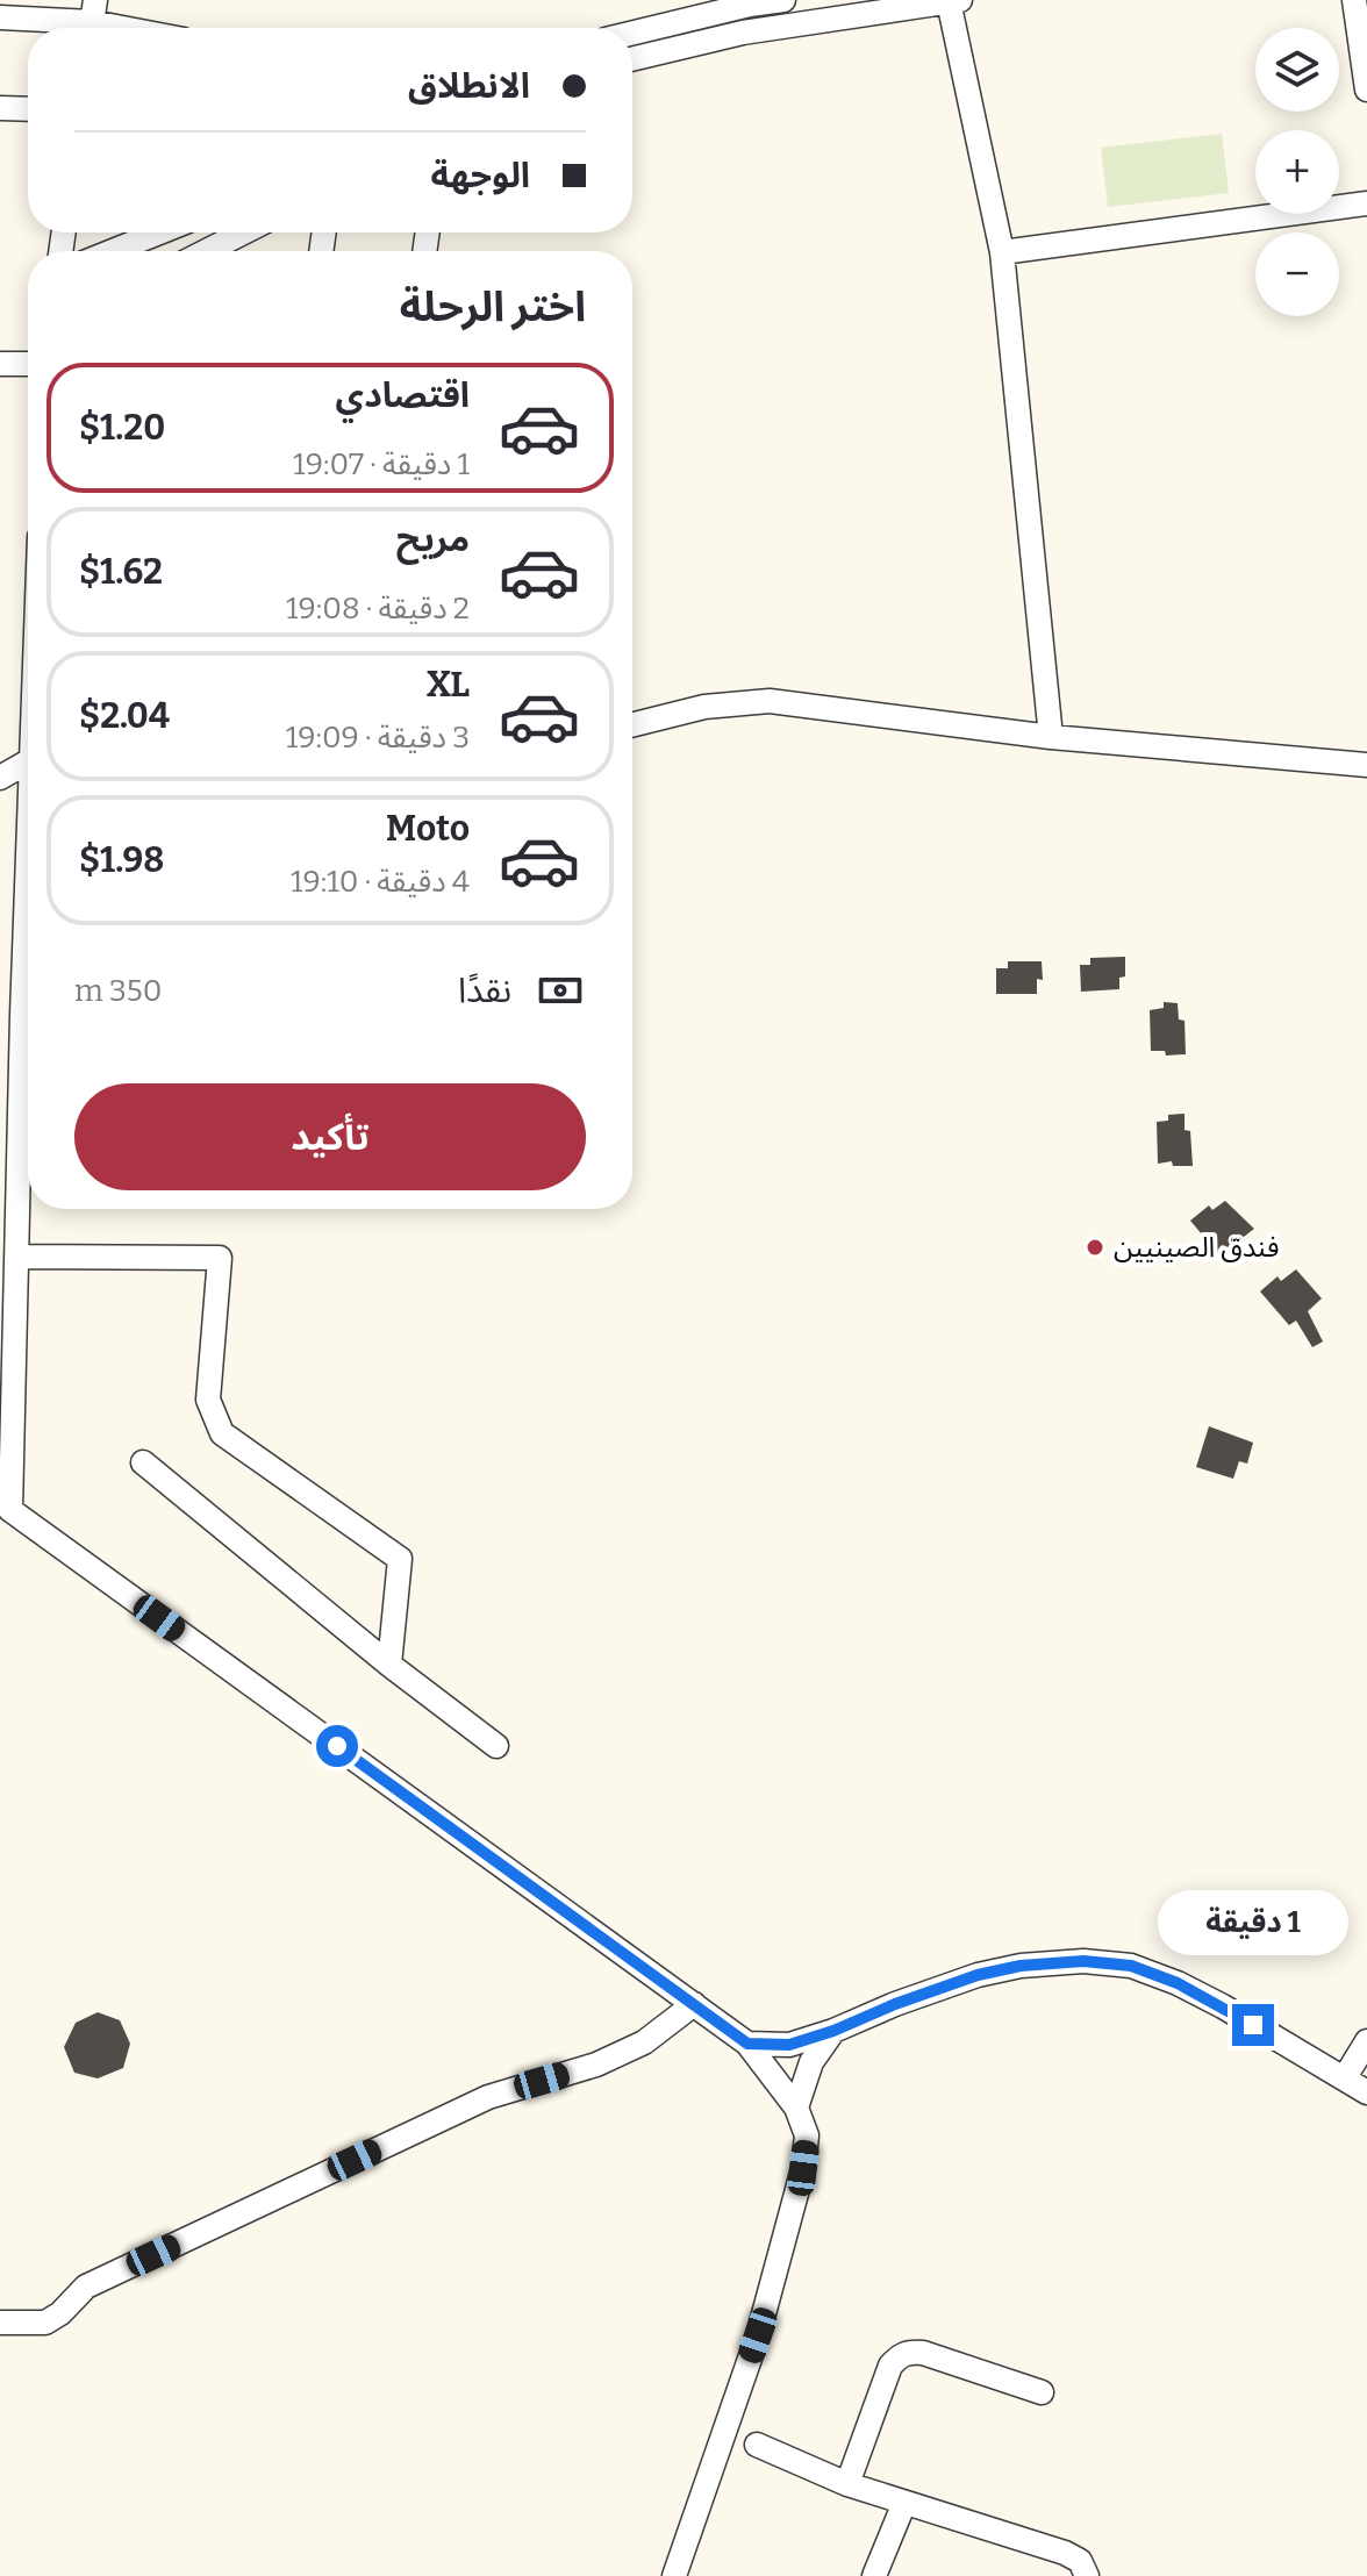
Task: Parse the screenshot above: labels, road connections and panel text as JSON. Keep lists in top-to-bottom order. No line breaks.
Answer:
{"places":["فندق الصينيين"],"page":{"map_buttons":["+","−"],"banner":["الانطلاق","الوجهة"],"heading":"اختر الرحلة","list":[{"name":"اقتصادي","note":"1 دقيقة · 19:07","value":"$1.20"},{"name":"مريح","note":"2 دقيقة · 19:08","value":"$1.62"},{"name":"XL","note":"3 دقيقة · 19:09","value":"$2.04"},{"name":"Moto","note":"4 دقيقة · 19:10","value":"$1.98"}],"pay":["نقدًا","350 m"],"buttons":"تأكيد","bubble":"1 دقيقة"}}
